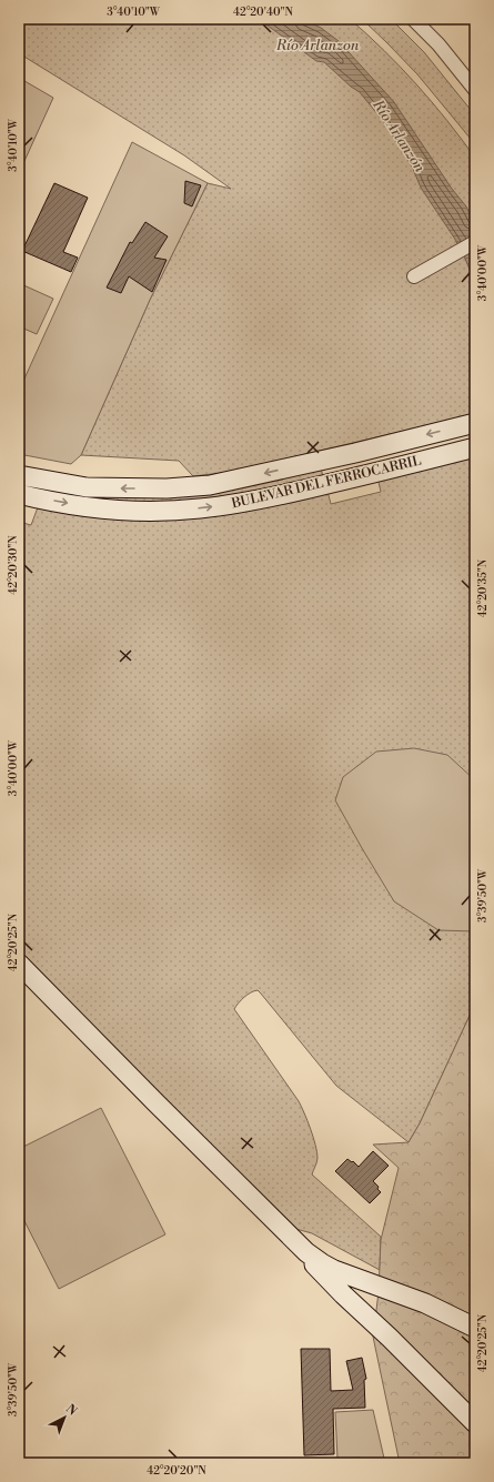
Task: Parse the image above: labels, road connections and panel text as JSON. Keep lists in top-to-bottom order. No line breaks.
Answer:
{"streets":{"main road":["BULEVAR DEL FERROCARRIL"]},"water":["Río Arlanzon","Río Arlanzón"],"north":"top right","coordinates":["3°40'10\"W","42°20'40\"N","3°40'00\"W","42°20'30\"N","42°20'35\"N","3°39'50\"W","42°20'25\"N","42°20'20\"N"]}
